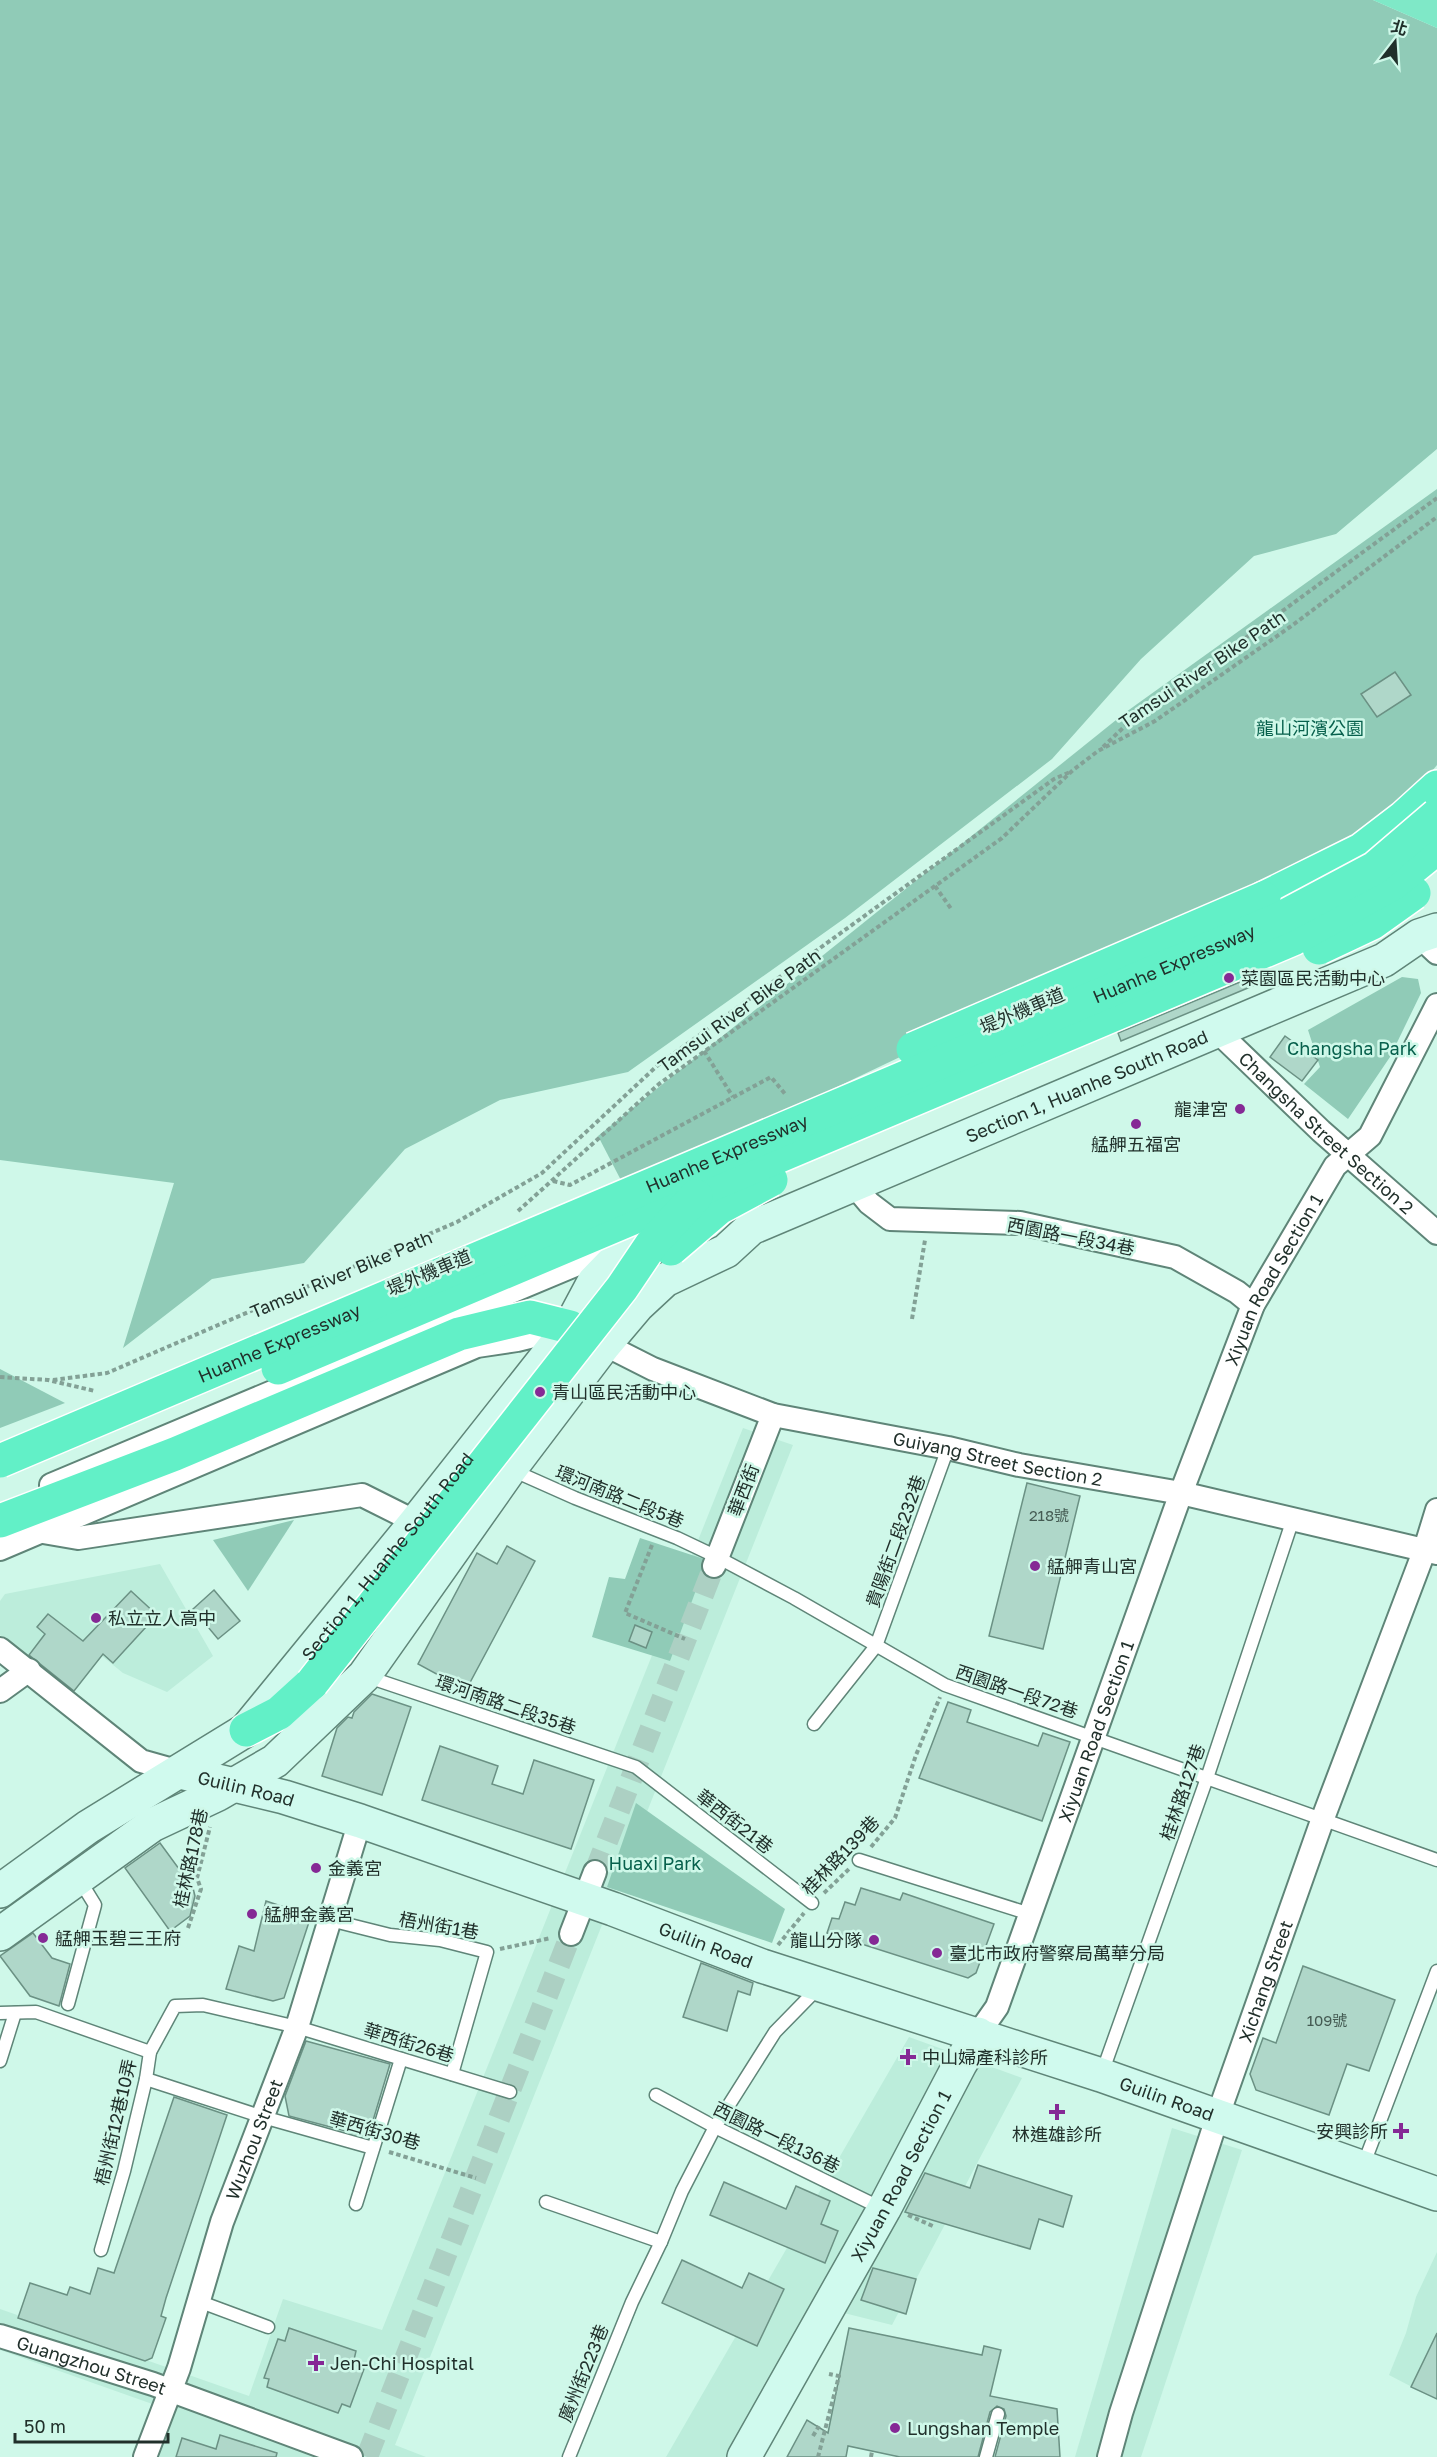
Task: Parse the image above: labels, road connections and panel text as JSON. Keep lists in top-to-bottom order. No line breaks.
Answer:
{"streets":{"highway":["Huanhe Expressway"],"street":["堤外機車道","Section 1, Huanhe South Road","Changsha Street Section 2","西園路一段34巷","Xiyuan Road Section 1","Guiyang Street Section 2","華西街","Guilin Road","Xichang Street","Wuzhou Street","Guangzhou Street"],"lane":["環河南路二段5巷","貴陽街二段232巷","西園路一段72巷","環河南路二段35巷","桂林路127巷","華西街21巷","梧州街1巷","華西街26巷","梧州街12巷10弄","華西街30巷","西園路一段136巷","廣州街223巷"],"path":["Tamsui River Bike Path","桂林路139巷","桂林路178巷"]},"crossings":[["Huanhe Expressway","堤外機車道"],["Section 1, Huanhe South Road","Changsha Street Section 2"],["Section 1, Huanhe South Road","西園路一段34巷"],["Section 1, Huanhe South Road","Guiyang Street Section 2"],["Section 1, Huanhe South Road","環河南路二段5巷"],["Section 1, Huanhe South Road","環河南路二段35巷"],["Section 1, Huanhe South Road","Guilin Road"],["Section 1, Huanhe South Road","桂林路178巷"],["Changsha Street Section 2","Xiyuan Road Section 1"],["西園路一段34巷","Xiyuan Road Section 1"],["Xiyuan Road Section 1","Guiyang Street Section 2"],["Xiyuan Road Section 1","西園路一段72巷"],["Xiyuan Road Section 1","Guilin Road"],["Xiyuan Road Section 1","西園路一段136巷"],["Guiyang Street Section 2","華西街"],["Guiyang Street Section 2","貴陽街二段232巷"],["Guiyang Street Section 2","桂林路127巷"],["Guiyang Street Section 2","Xichang Street"],["華西街","環河南路二段5巷"],["華西街","西園路一段72巷"],["環河南路二段5巷","西園路一段72巷"],["貴陽街二段232巷","西園路一段72巷"],["西園路一段72巷","桂林路127巷"],["西園路一段72巷","桂林路139巷"],["西園路一段72巷","Xichang Street"],["環河南路二段35巷","華西街21巷"],["Guilin Road","桂林路127巷"],["Guilin Road","桂林路139巷"],["Guilin Road","桂林路178巷"],["Guilin Road","Xichang Street"],["Guilin Road","Wuzhou Street"],["Guilin Road","廣州街223巷"],["華西街21巷","桂林路139巷"],["梧州街1巷","華西街26巷"],["梧州街1巷","Wuzhou Street"],["華西街26巷","梧州街12巷10弄"],["華西街26巷","Wuzhou Street"],["梧州街12巷10弄","華西街30巷"],["華西街30巷","Wuzhou Street"],["西園路一段136巷","廣州街223巷"],["Wuzhou Street","Guangzhou Street"]],"parks":["龍山河濱公園","Changsha Park","Huaxi Park"],"places":{"other":["菜園區民活動中心","龍津宮","艋舺五福宮","青山區民活動中心","艋舺青山宮","私立立人高中","金義宮","艋舺金義宮","艋舺玉碧三王府","龍山分隊","臺北市政府警察局萬華分局","Lungshan Temple"],"health":["中山婦產科診所","林進雄診所","安興診所","Jen-Chi Hospital"]},"house_numbers":["218號","109號"],"scale_bar":"50 m","north":"top"}
